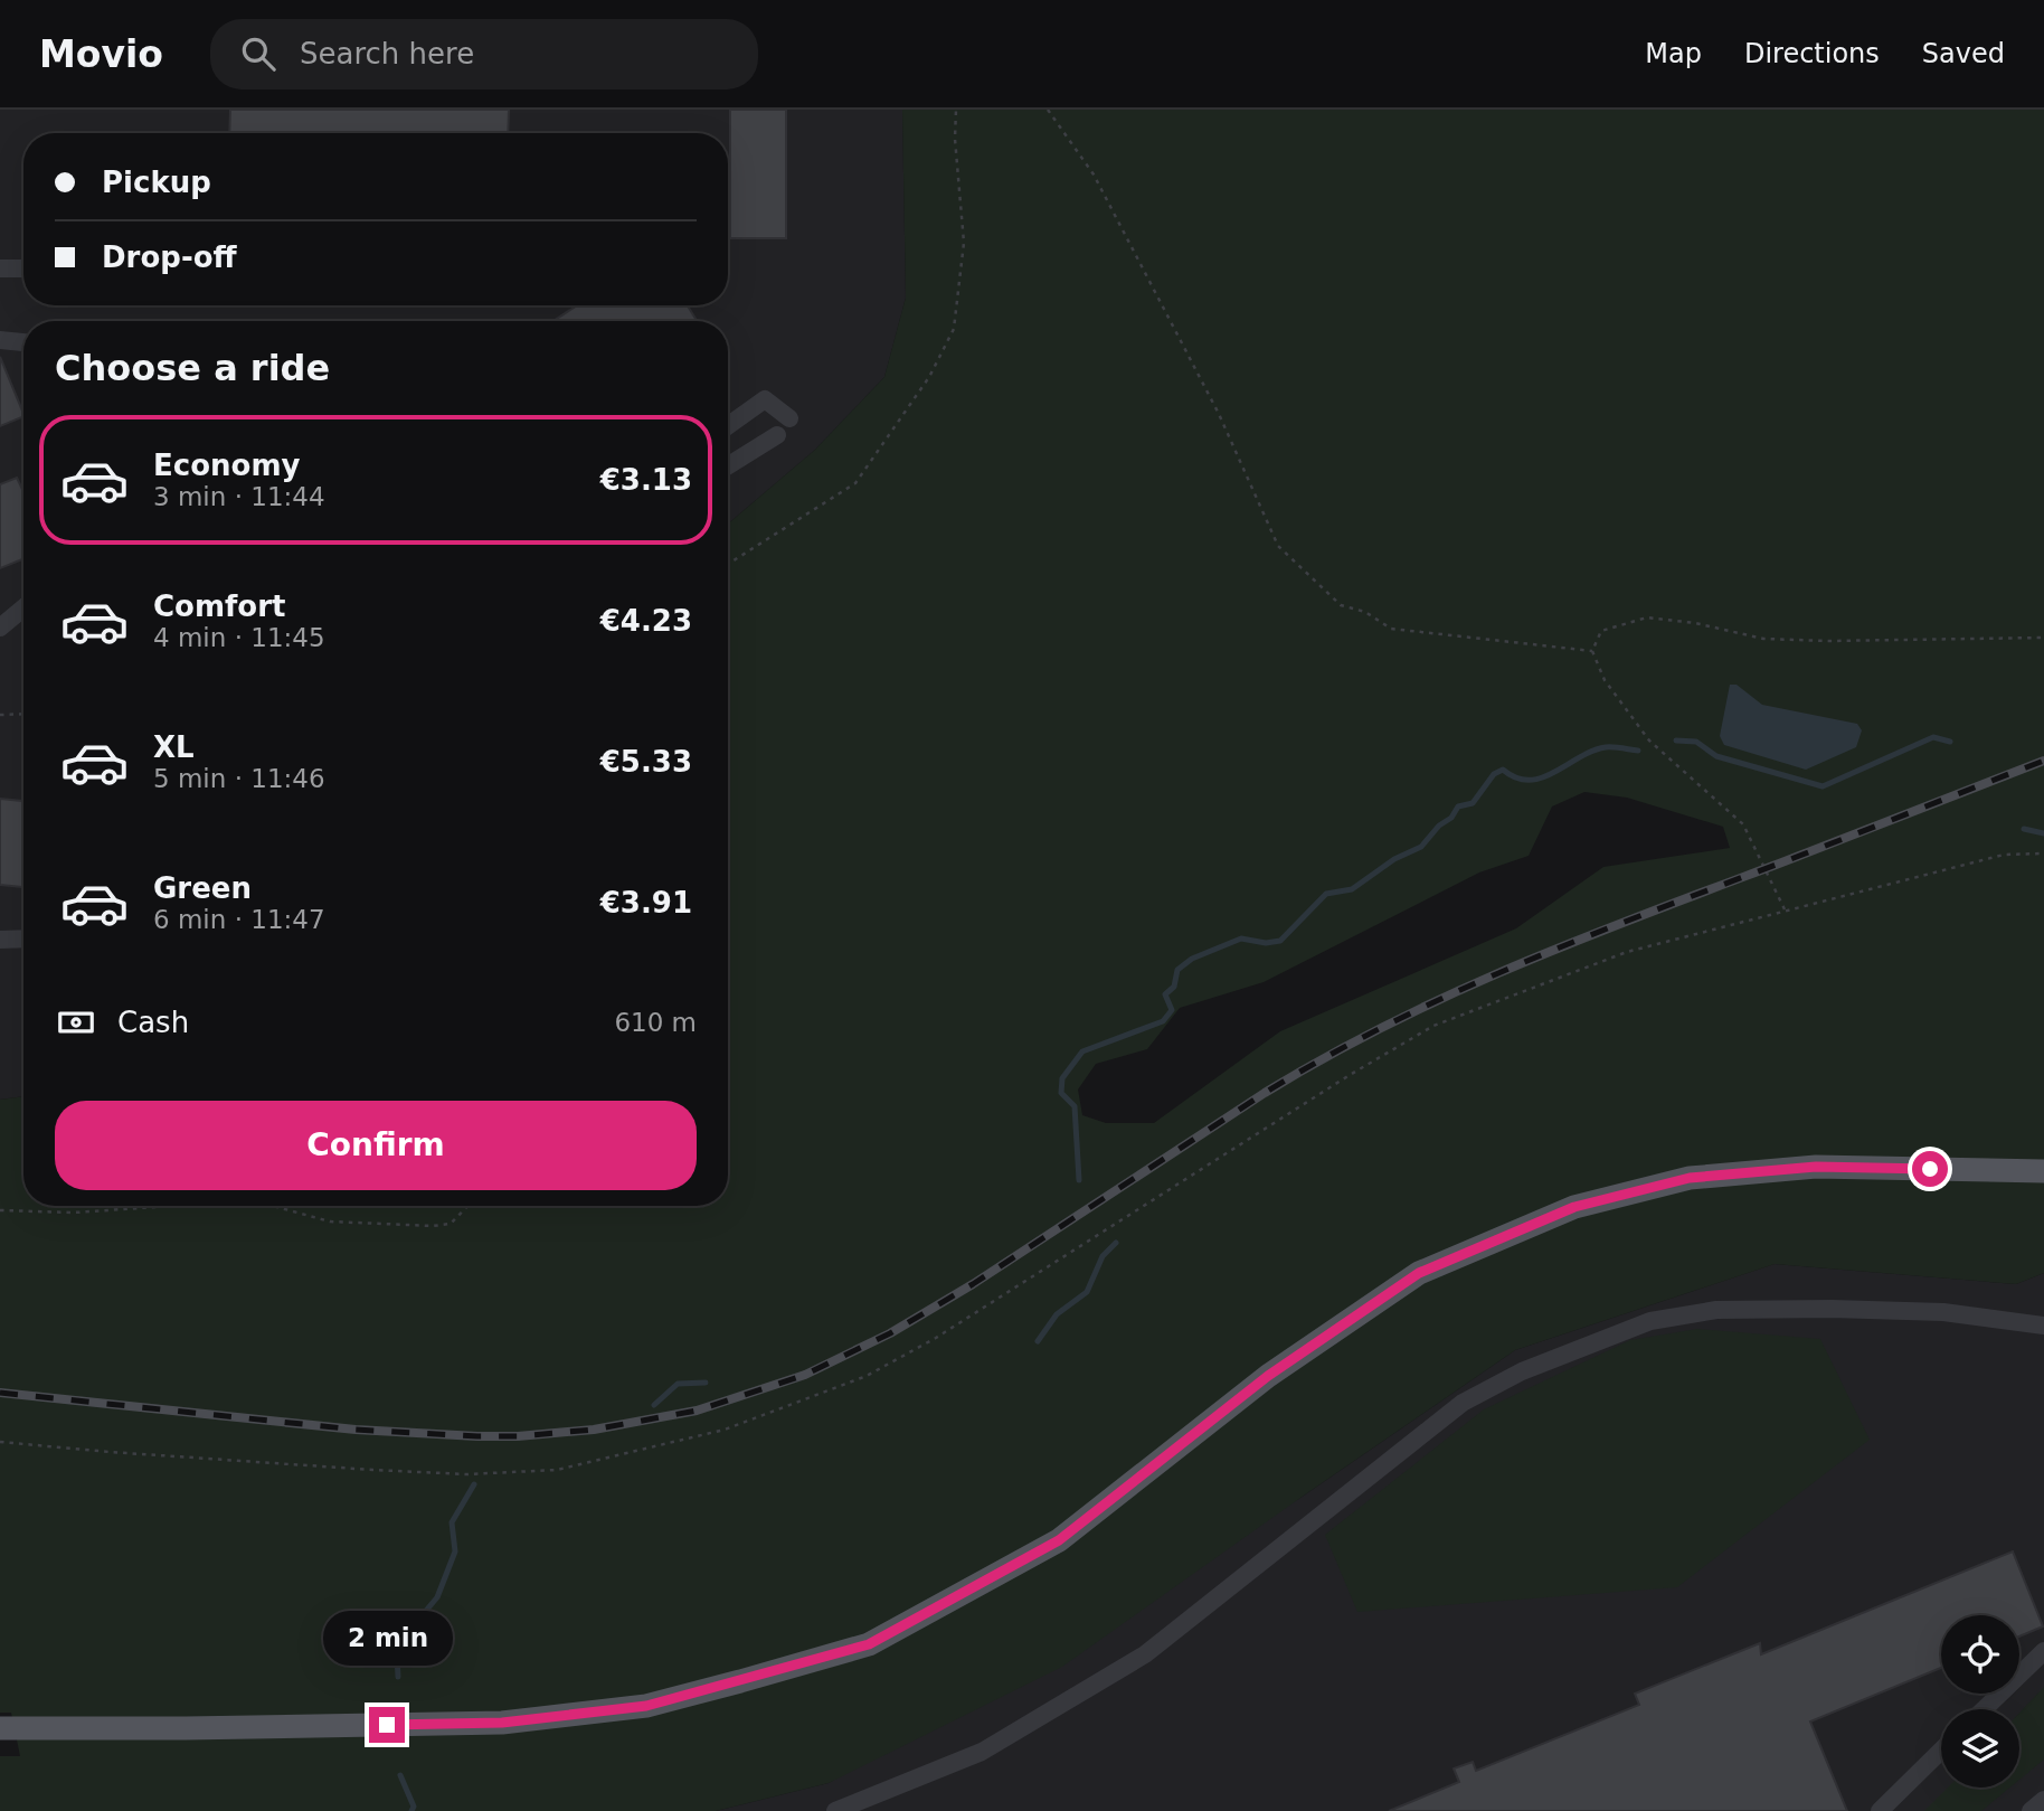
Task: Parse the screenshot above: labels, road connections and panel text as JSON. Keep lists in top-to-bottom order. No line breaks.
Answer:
{"page":{"header":"Movio","search":"Search here","nav":["Map","Directions","Saved"],"banner":["Pickup","Drop-off"],"heading":"Choose a ride","list":[{"name":"Economy","note":"3 min · 11:44","value":"€3.13"},{"name":"Comfort","note":"4 min · 11:45","value":"€4.23"},{"name":"XL","note":"5 min · 11:46","value":"€5.33"},{"name":"Green","note":"6 min · 11:47","value":"€3.91"}],"pay":["Cash","610 m"],"buttons":"Confirm","bubble":"2 min"}}
